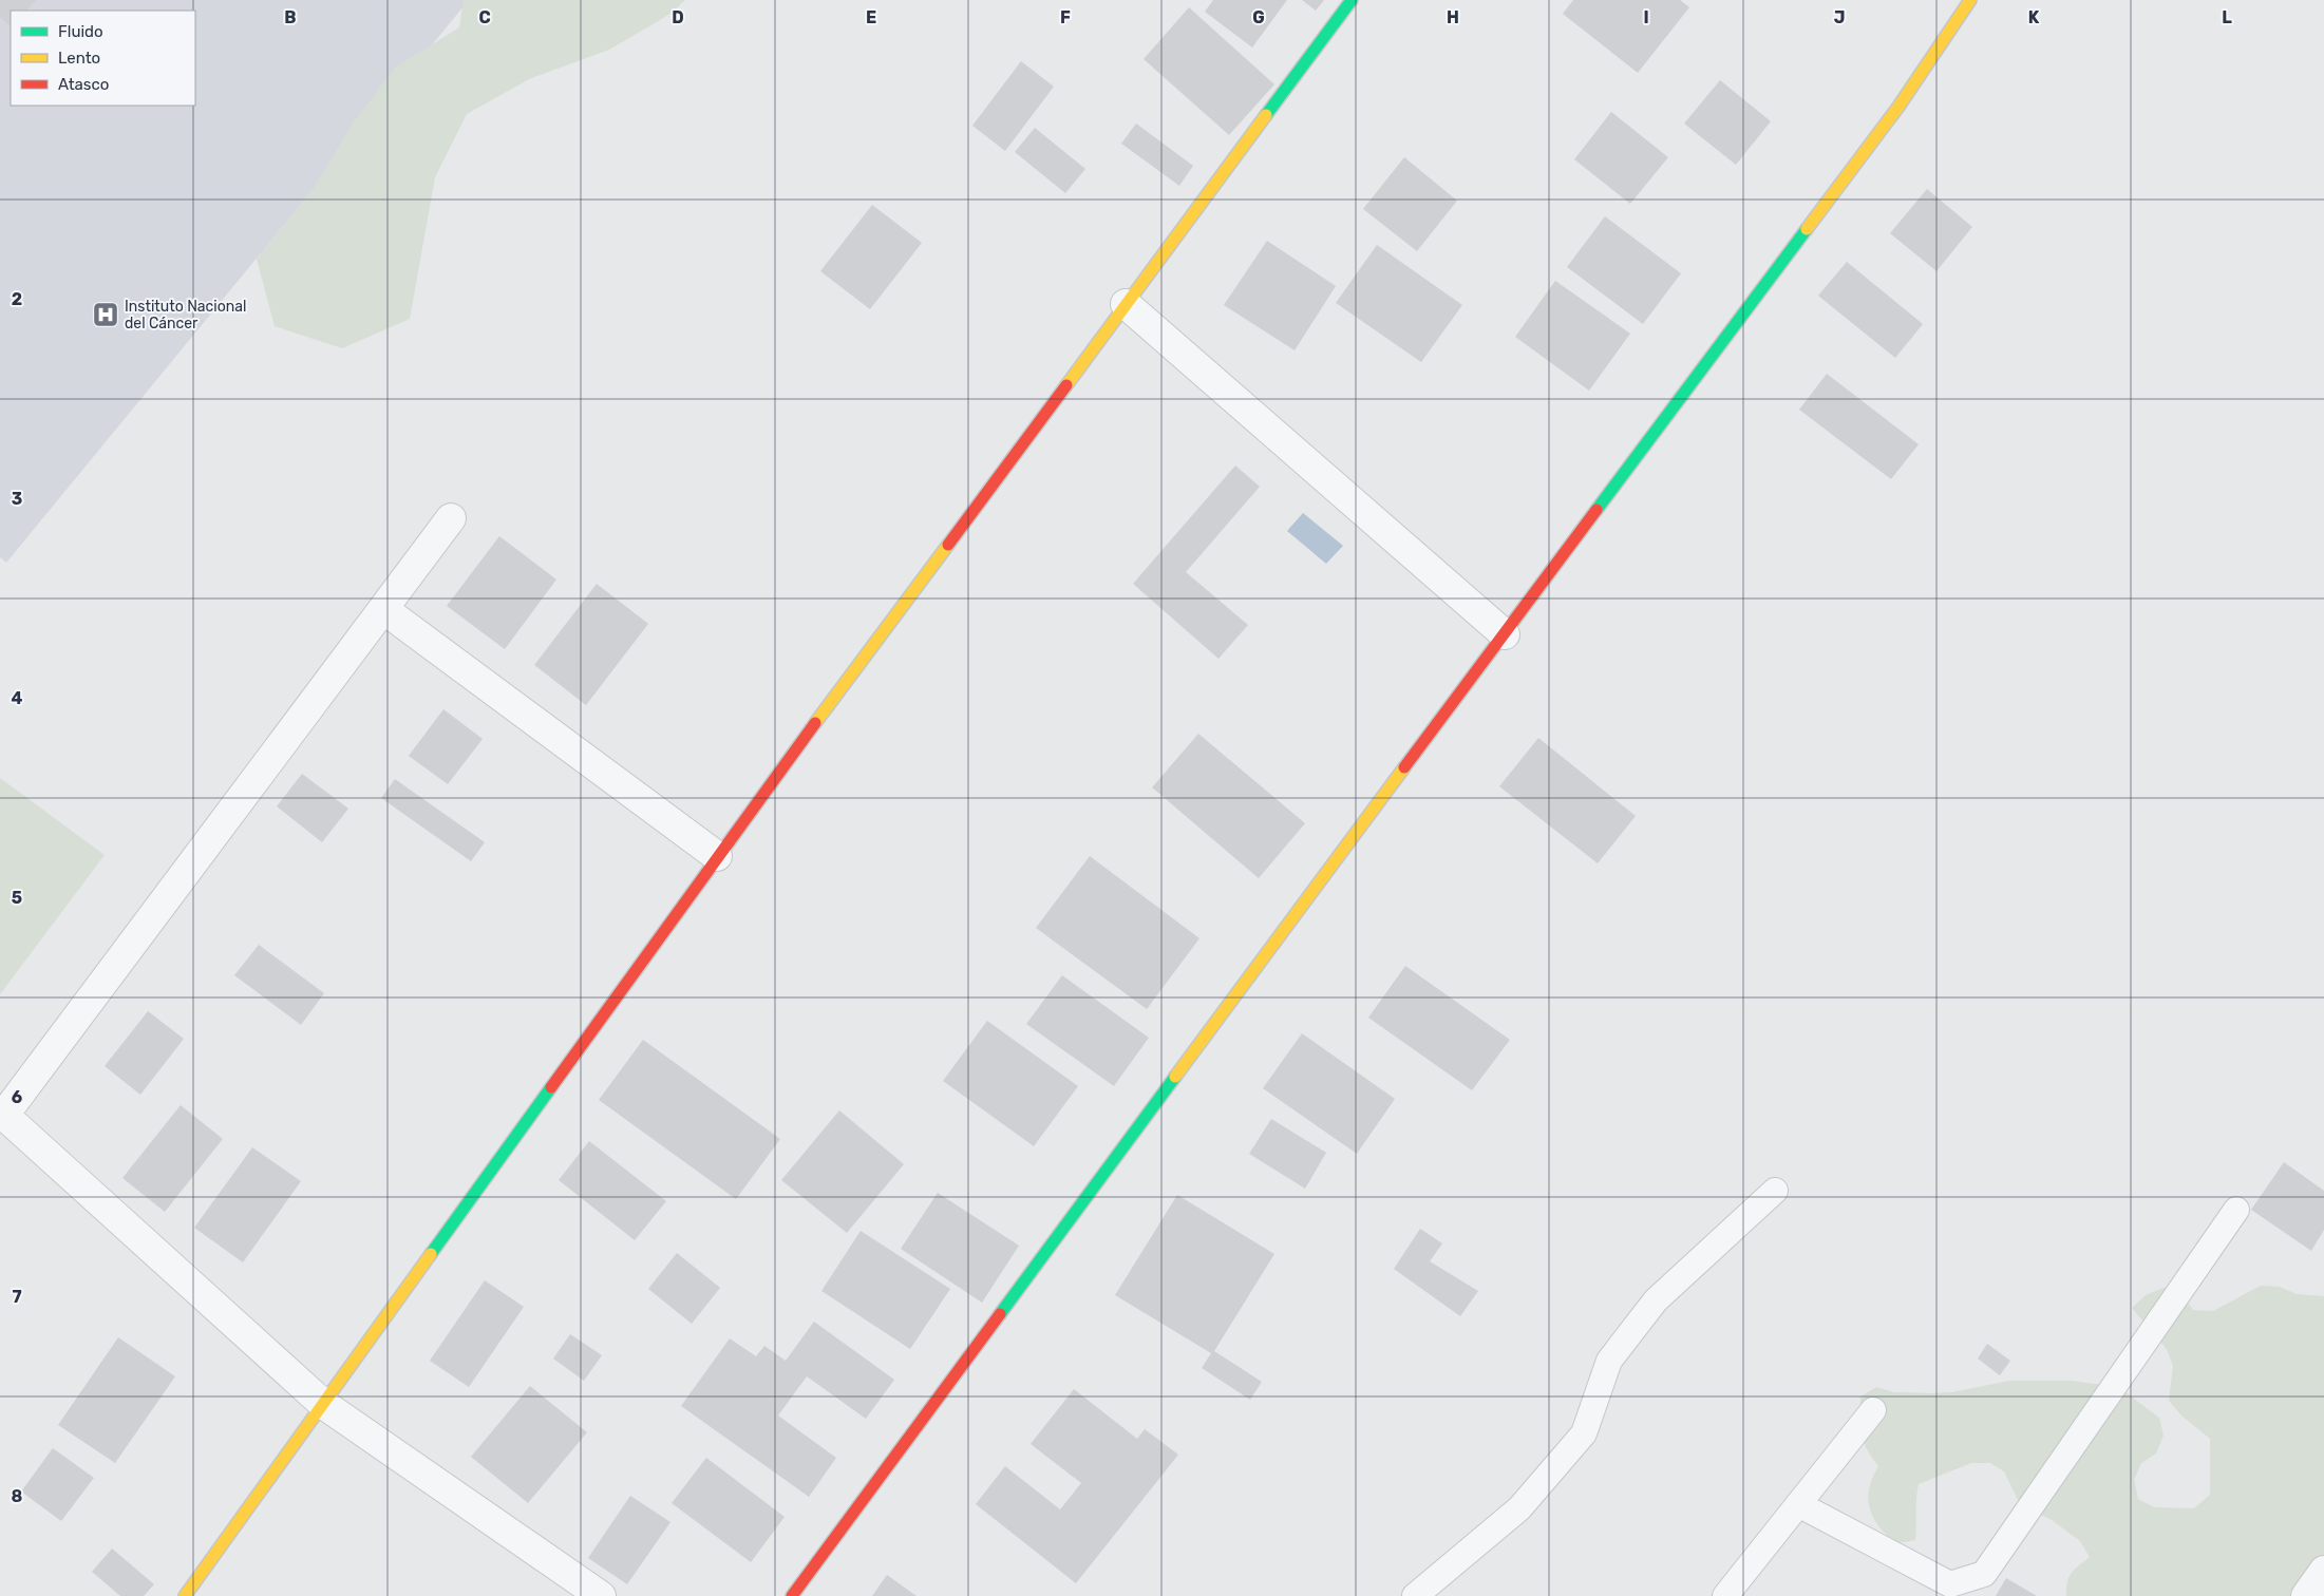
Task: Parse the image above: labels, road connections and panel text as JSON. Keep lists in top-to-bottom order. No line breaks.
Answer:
{"places":{"hospital":["Instituto Nacional del Cáncer"]},"legend":["Fluido","Lento","Atasco"],"grid":{"columns":["B","C","D","E","F","G","H","I","J","K","L"],"rows":["2","3","4","5","6","7","8"]}}
